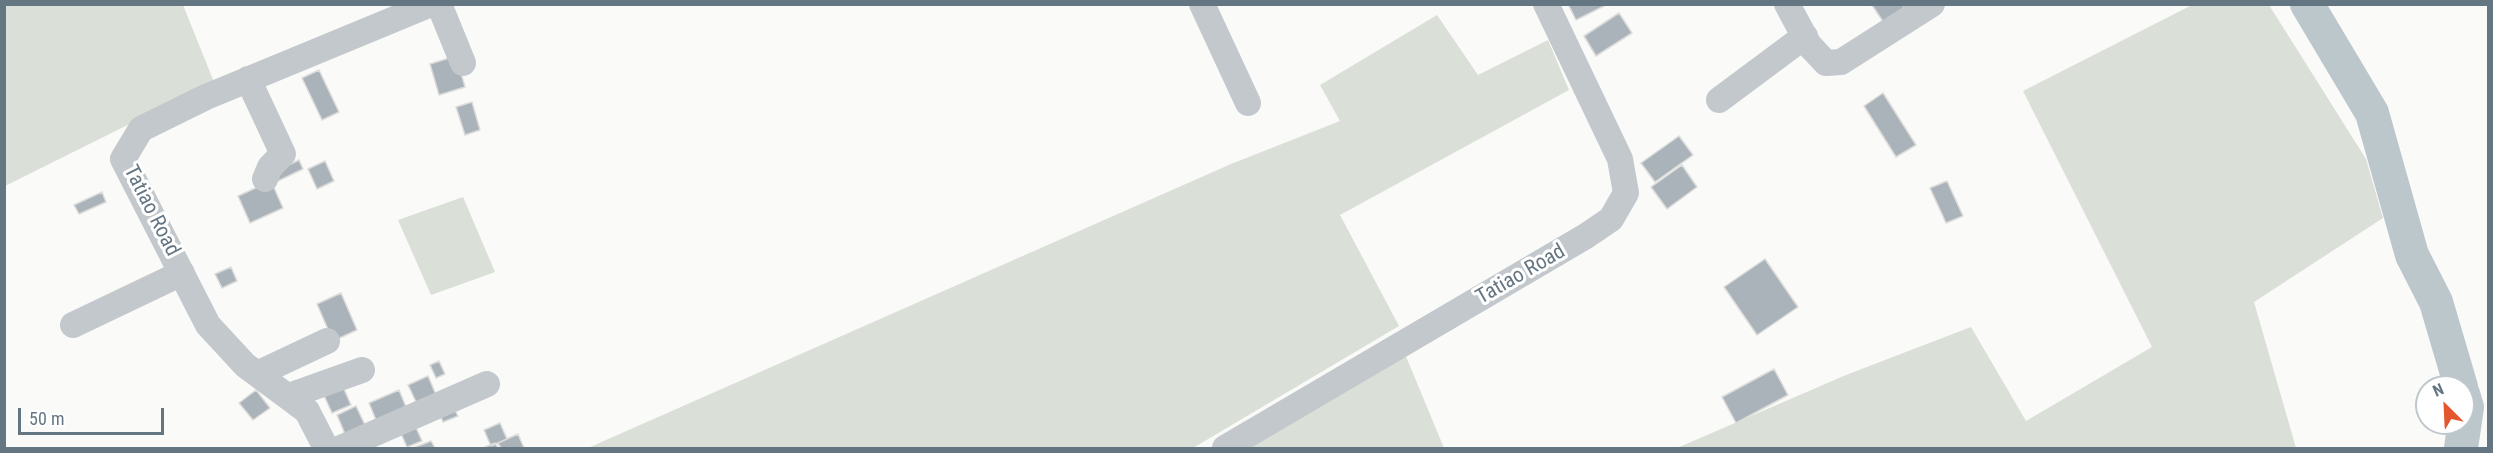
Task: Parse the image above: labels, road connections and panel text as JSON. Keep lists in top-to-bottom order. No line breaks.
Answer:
{"streets":{"street":["Tatiao Road"]},"scale_bar":"50 m","north":"top left"}
